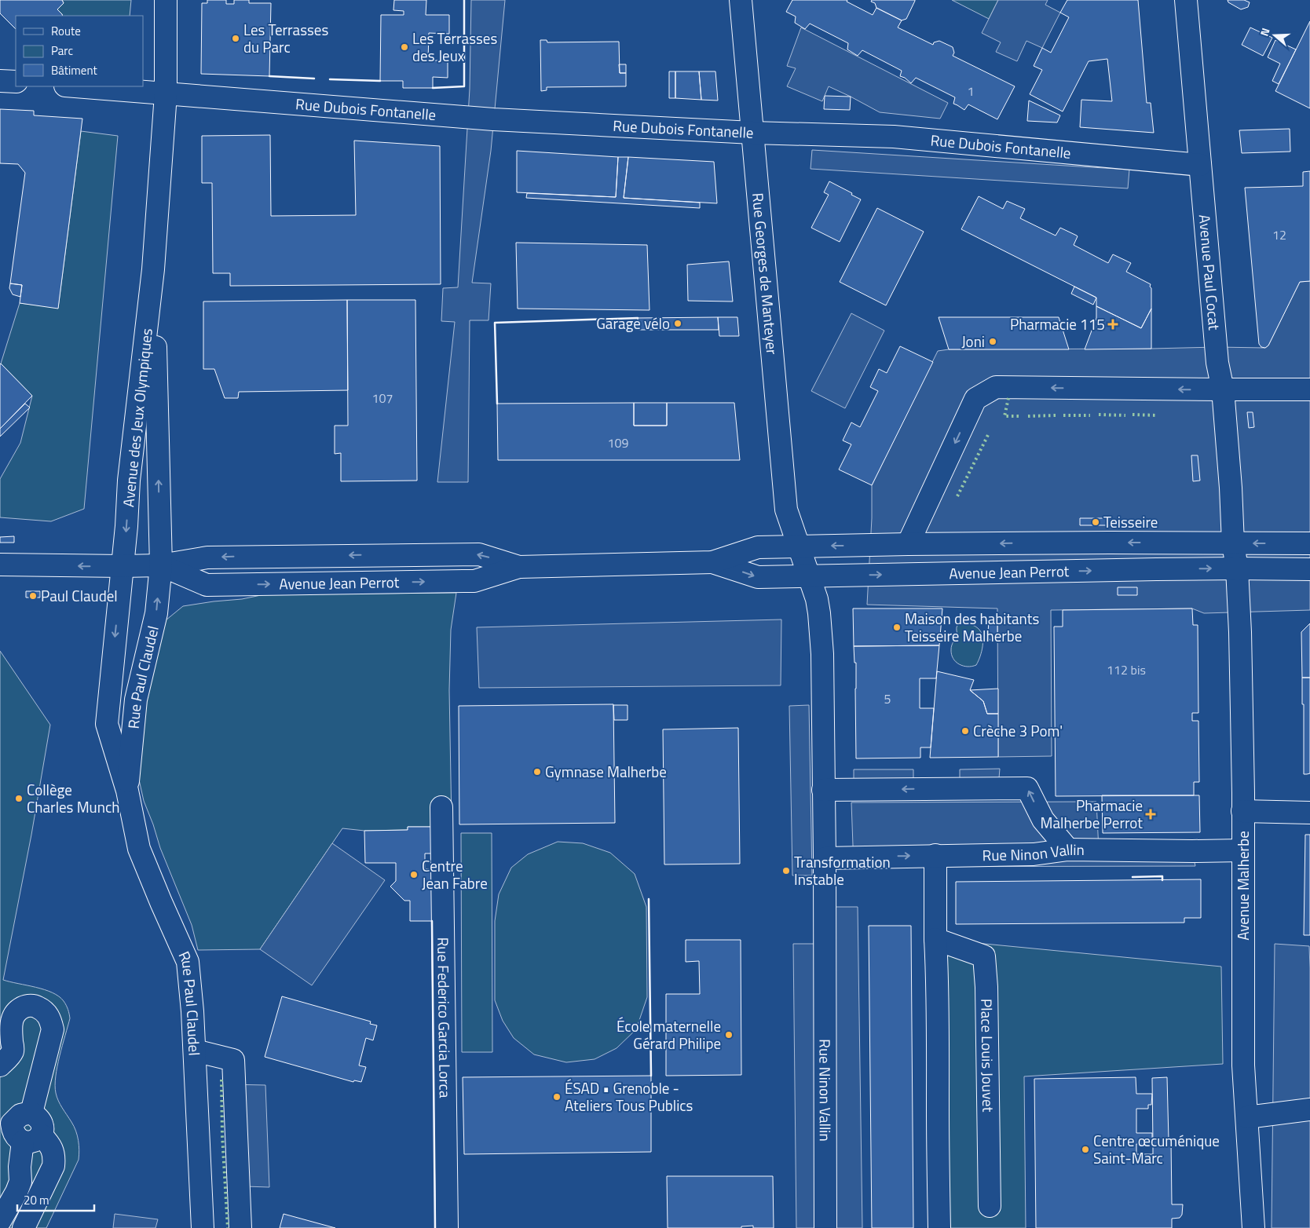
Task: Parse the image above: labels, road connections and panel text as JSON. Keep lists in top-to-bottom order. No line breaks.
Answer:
{"streets":{"street":["Rue Dubois Fontanelle","Avenue Paul Cocat","Rue Georges de Manteyer","Avenue des Jeux Olympiques","Avenue Jean Perrot","Rue Paul Claudel","Rue Ninon Vallin","Avenue Malherbe","Rue Federico Garcia Lorca","Place Louis Jouvet"]},"crossings":[["Rue Dubois Fontanelle","Avenue Paul Cocat"],["Rue Dubois Fontanelle","Rue Georges de Manteyer"],["Rue Dubois Fontanelle","Avenue des Jeux Olympiques"],["Avenue Paul Cocat","Avenue Jean Perrot"],["Avenue Paul Cocat","Avenue Malherbe"],["Rue Georges de Manteyer","Avenue Jean Perrot"],["Rue Georges de Manteyer","Rue Ninon Vallin"],["Avenue des Jeux Olympiques","Avenue Jean Perrot"],["Avenue des Jeux Olympiques","Rue Paul Claudel"],["Avenue Jean Perrot","Rue Paul Claudel"],["Avenue Jean Perrot","Rue Ninon Vallin"],["Avenue Jean Perrot","Avenue Malherbe"],["Rue Ninon Vallin","Avenue Malherbe"]],"places":{"other":["Les Terrasses du Parc","Les Terrasses des Jeux","Garage vélo","Joni","Teisseire","Paul Claudel","Maison des habitants Teisseire Malherbe","Crèche 3 Pom'","Gymnase Malherbe","Collège Charles Munch","Transformation Instable","Centre Jean Fabre","École maternelle Gérard Philipe","ÉSAD • Grenoble - Ateliers Tous Publics","Centre œcuménique Saint-Marc"],"health":["Pharmacie 115","Pharmacie Malherbe Perrot"]},"house_numbers":["1","12","107","109","112 bis","5"],"legend":["Route","Parc","Bâtiment"],"scale_bar":"20 m","north":"left"}
